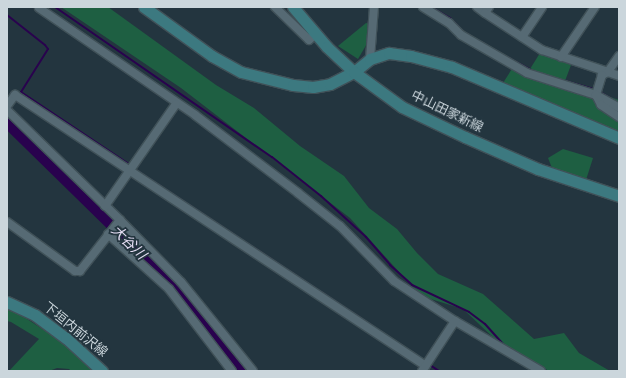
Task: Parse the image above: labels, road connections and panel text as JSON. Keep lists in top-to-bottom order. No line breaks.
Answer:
{"streets":{"street":["中山田家新線","下垣内前沢線"]},"water":["大谷川"]}
